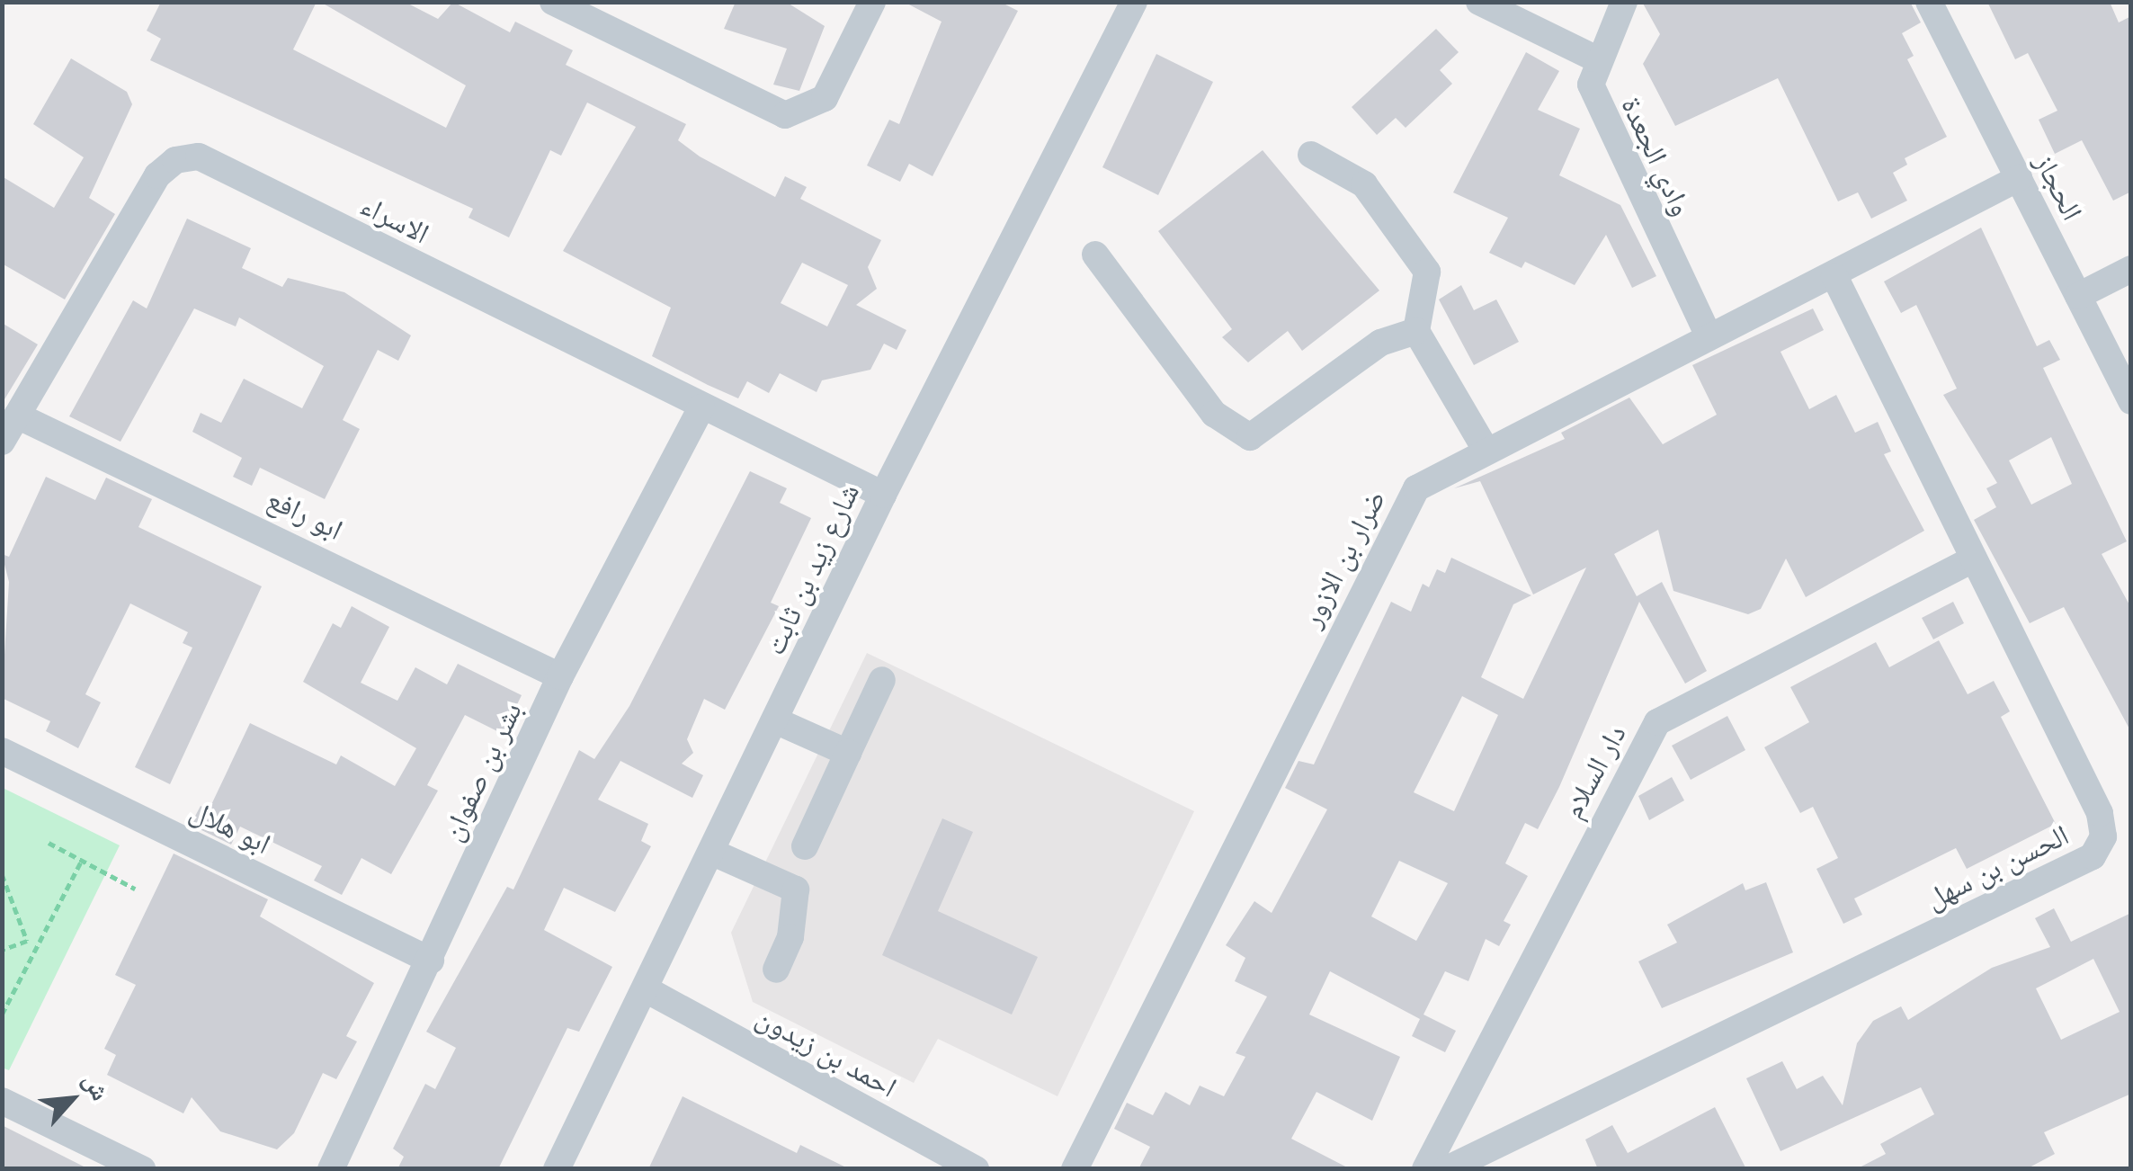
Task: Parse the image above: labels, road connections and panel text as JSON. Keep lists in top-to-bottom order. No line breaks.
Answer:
{"streets":{"street":["وادي الجعدة","الحجاز","الاسراء","ابو رافع","ضرار بن الازور","شارع زيد بن ثابت","بشر بن صفوان","دار السلام","ابو هلال","الحسن بن سهل","احمد بن زيدون"]},"crossings":[["وادي الجعدة","ضرار بن الازور"],["الحجاز","ضرار بن الازور"],["الاسراء","ابو رافع"],["الاسراء","شارع زيد بن ثابت"],["الاسراء","بشر بن صفوان"],["ابو رافع","بشر بن صفوان"],["ضرار بن الازور","الحسن بن سهل"],["شارع زيد بن ثابت","احمد بن زيدون"],["بشر بن صفوان","ابو هلال"],["دار السلام","الحسن بن سهل"]],"north":"top right"}
